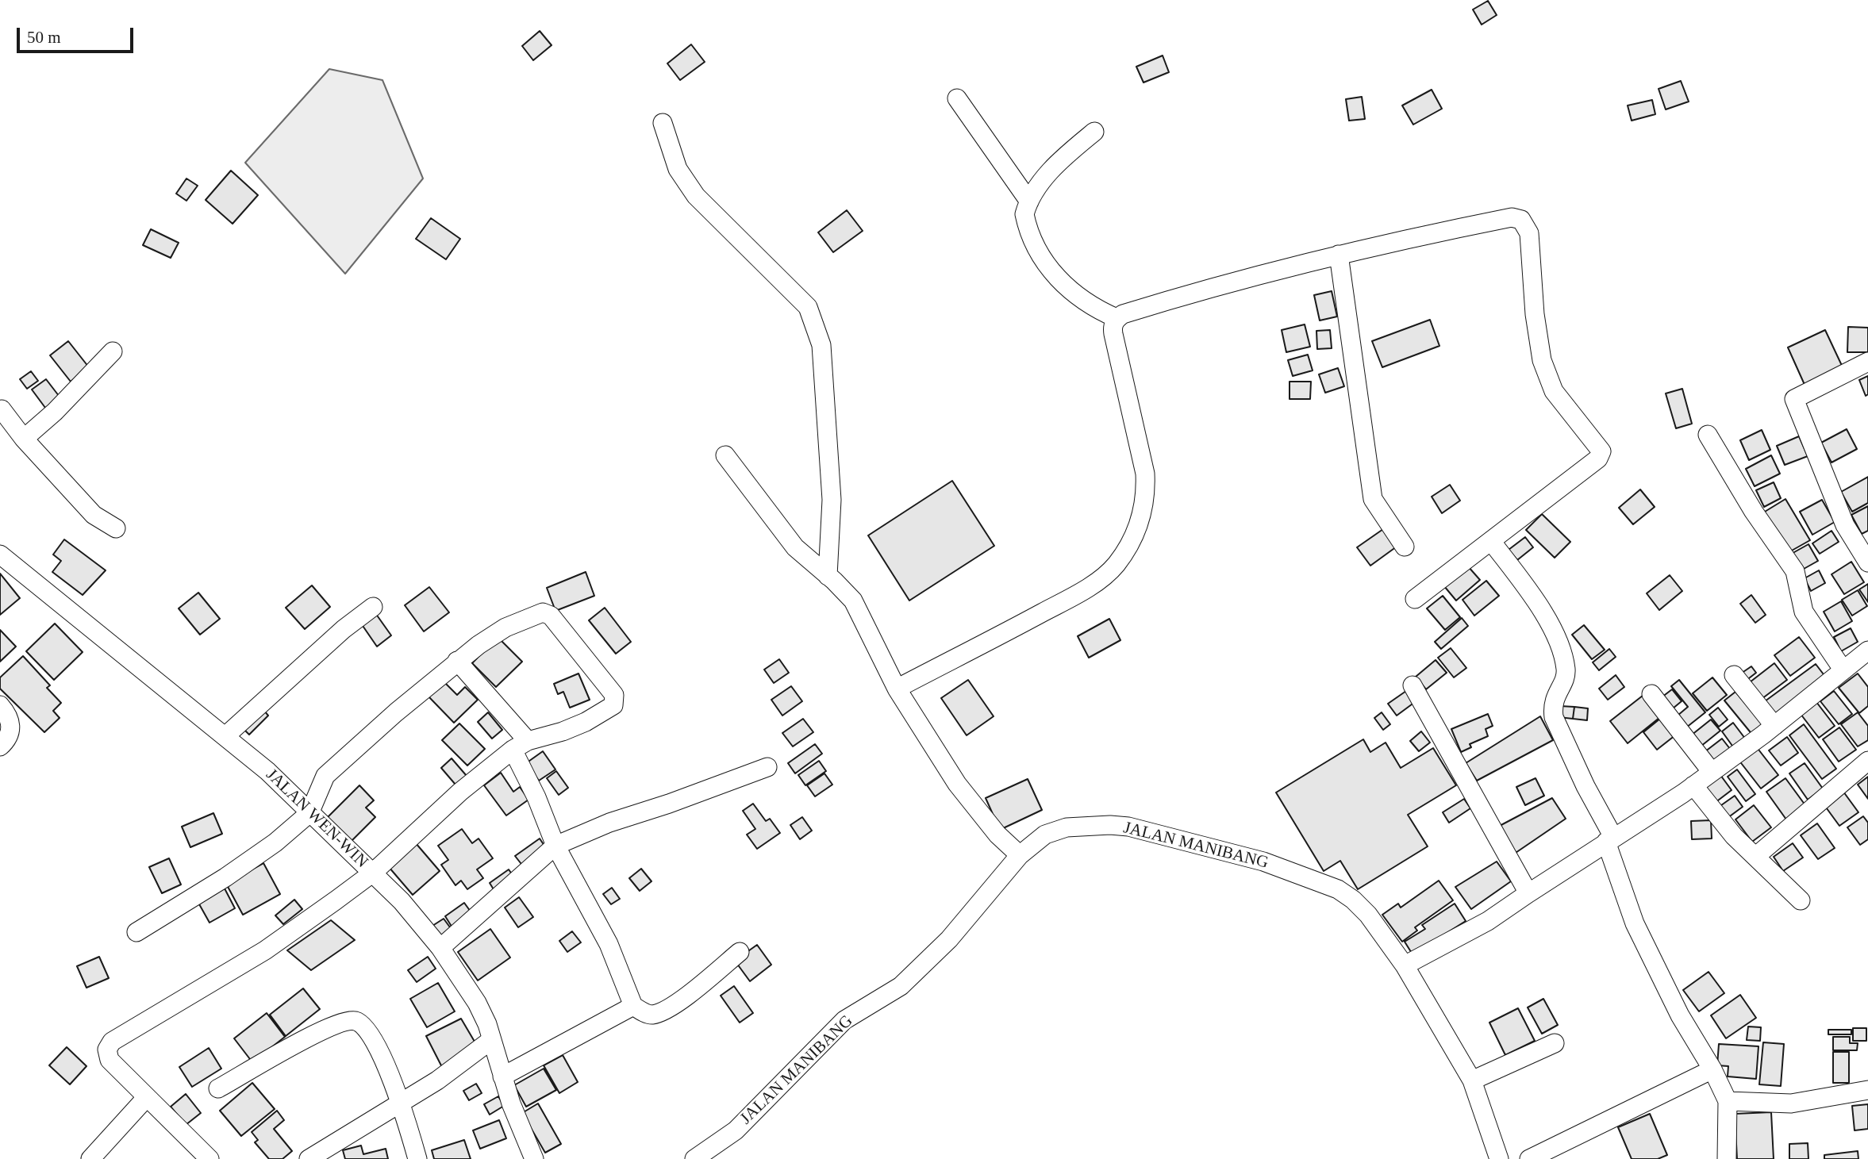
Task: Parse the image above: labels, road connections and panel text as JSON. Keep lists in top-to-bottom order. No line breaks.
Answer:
{"streets":{"street":["JALAN WEN-WIN","JALAN MANIBANG"]},"scale_bar":"50 m"}
